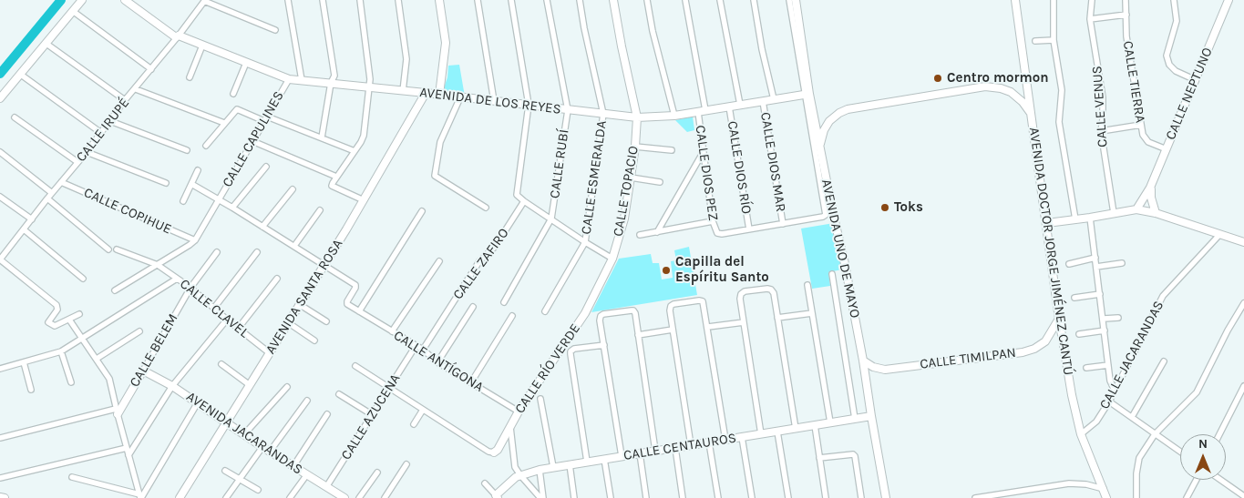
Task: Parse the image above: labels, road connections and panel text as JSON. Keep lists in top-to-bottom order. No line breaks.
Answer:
{"streets":{"street":["CALLE TIERRA","CALLE NEPTUNO","AVENIDA DE LOS REYES","CALLE VENUS","CALLE IRUPÉ","CALLE CAPULINES","CALLE DIOS MAR","CALLE RUBÍ","CALLE DIOS RÍO","CALLE DIOS PEZ","CALLE ESMERALDA","CALLE TOPACIO","CALLE COPIHUE","AVENIDA UNO DE MAYO","AVENIDA DOCTOR JORGE JIMÉNEZ CANTÚ","CALLE ZAFIRO","AVENIDA SANTA ROSA","CALLE CLAVEL","CALLE BELEM","CALLE JACARANDAS","CALLE TIMILPAN","CALLE ANTÍGONA","CALLE RÍO VERDE","CALLE AZUCENA","AVENIDA JACARANDAS","CALLE CENTAUROS"]},"crossings":[["CALLE TIERRA","CALLE NEPTUNO"],["AVENIDA DE LOS REYES","CALLE IRUPÉ"],["AVENIDA DE LOS REYES","CALLE CAPULINES"],["AVENIDA DE LOS REYES","CALLE DIOS MAR"],["AVENIDA DE LOS REYES","CALLE RUBÍ"],["AVENIDA DE LOS REYES","CALLE DIOS RÍO"],["AVENIDA DE LOS REYES","CALLE DIOS PEZ"],["AVENIDA DE LOS REYES","CALLE ESMERALDA"],["AVENIDA DE LOS REYES","CALLE TOPACIO"],["AVENIDA DE LOS REYES","AVENIDA UNO DE MAYO"],["AVENIDA DE LOS REYES","AVENIDA SANTA ROSA"],["CALLE IRUPÉ","CALLE COPIHUE"],["CALLE CAPULINES","CALLE COPIHUE"],["CALLE DIOS MAR","CALLE DIOS RÍO"],["CALLE DIOS MAR","CALLE DIOS PEZ"],["CALLE DIOS MAR","AVENIDA UNO DE MAYO"],["CALLE TOPACIO","CALLE RÍO VERDE"],["AVENIDA UNO DE MAYO","CALLE TIMILPAN"],["AVENIDA UNO DE MAYO","CALLE CENTAUROS"],["AVENIDA DOCTOR JORGE JIMÉNEZ CANTÚ","CALLE JACARANDAS"],["AVENIDA DOCTOR JORGE JIMÉNEZ CANTÚ","CALLE TIMILPAN"],["CALLE ZAFIRO","CALLE ANTÍGONA"],["AVENIDA SANTA ROSA","CALLE CLAVEL"],["AVENIDA SANTA ROSA","CALLE ANTÍGONA"],["AVENIDA SANTA ROSA","AVENIDA JACARANDAS"],["CALLE CLAVEL","CALLE BELEM"],["CALLE BELEM","AVENIDA JACARANDAS"],["CALLE ANTÍGONA","CALLE RÍO VERDE"],["CALLE ANTÍGONA","CALLE AZUCENA"],["CALLE AZUCENA","AVENIDA JACARANDAS"]],"places":["Centro mormon","Toks","Capilla del Espíritu Santo"],"north":"top"}
